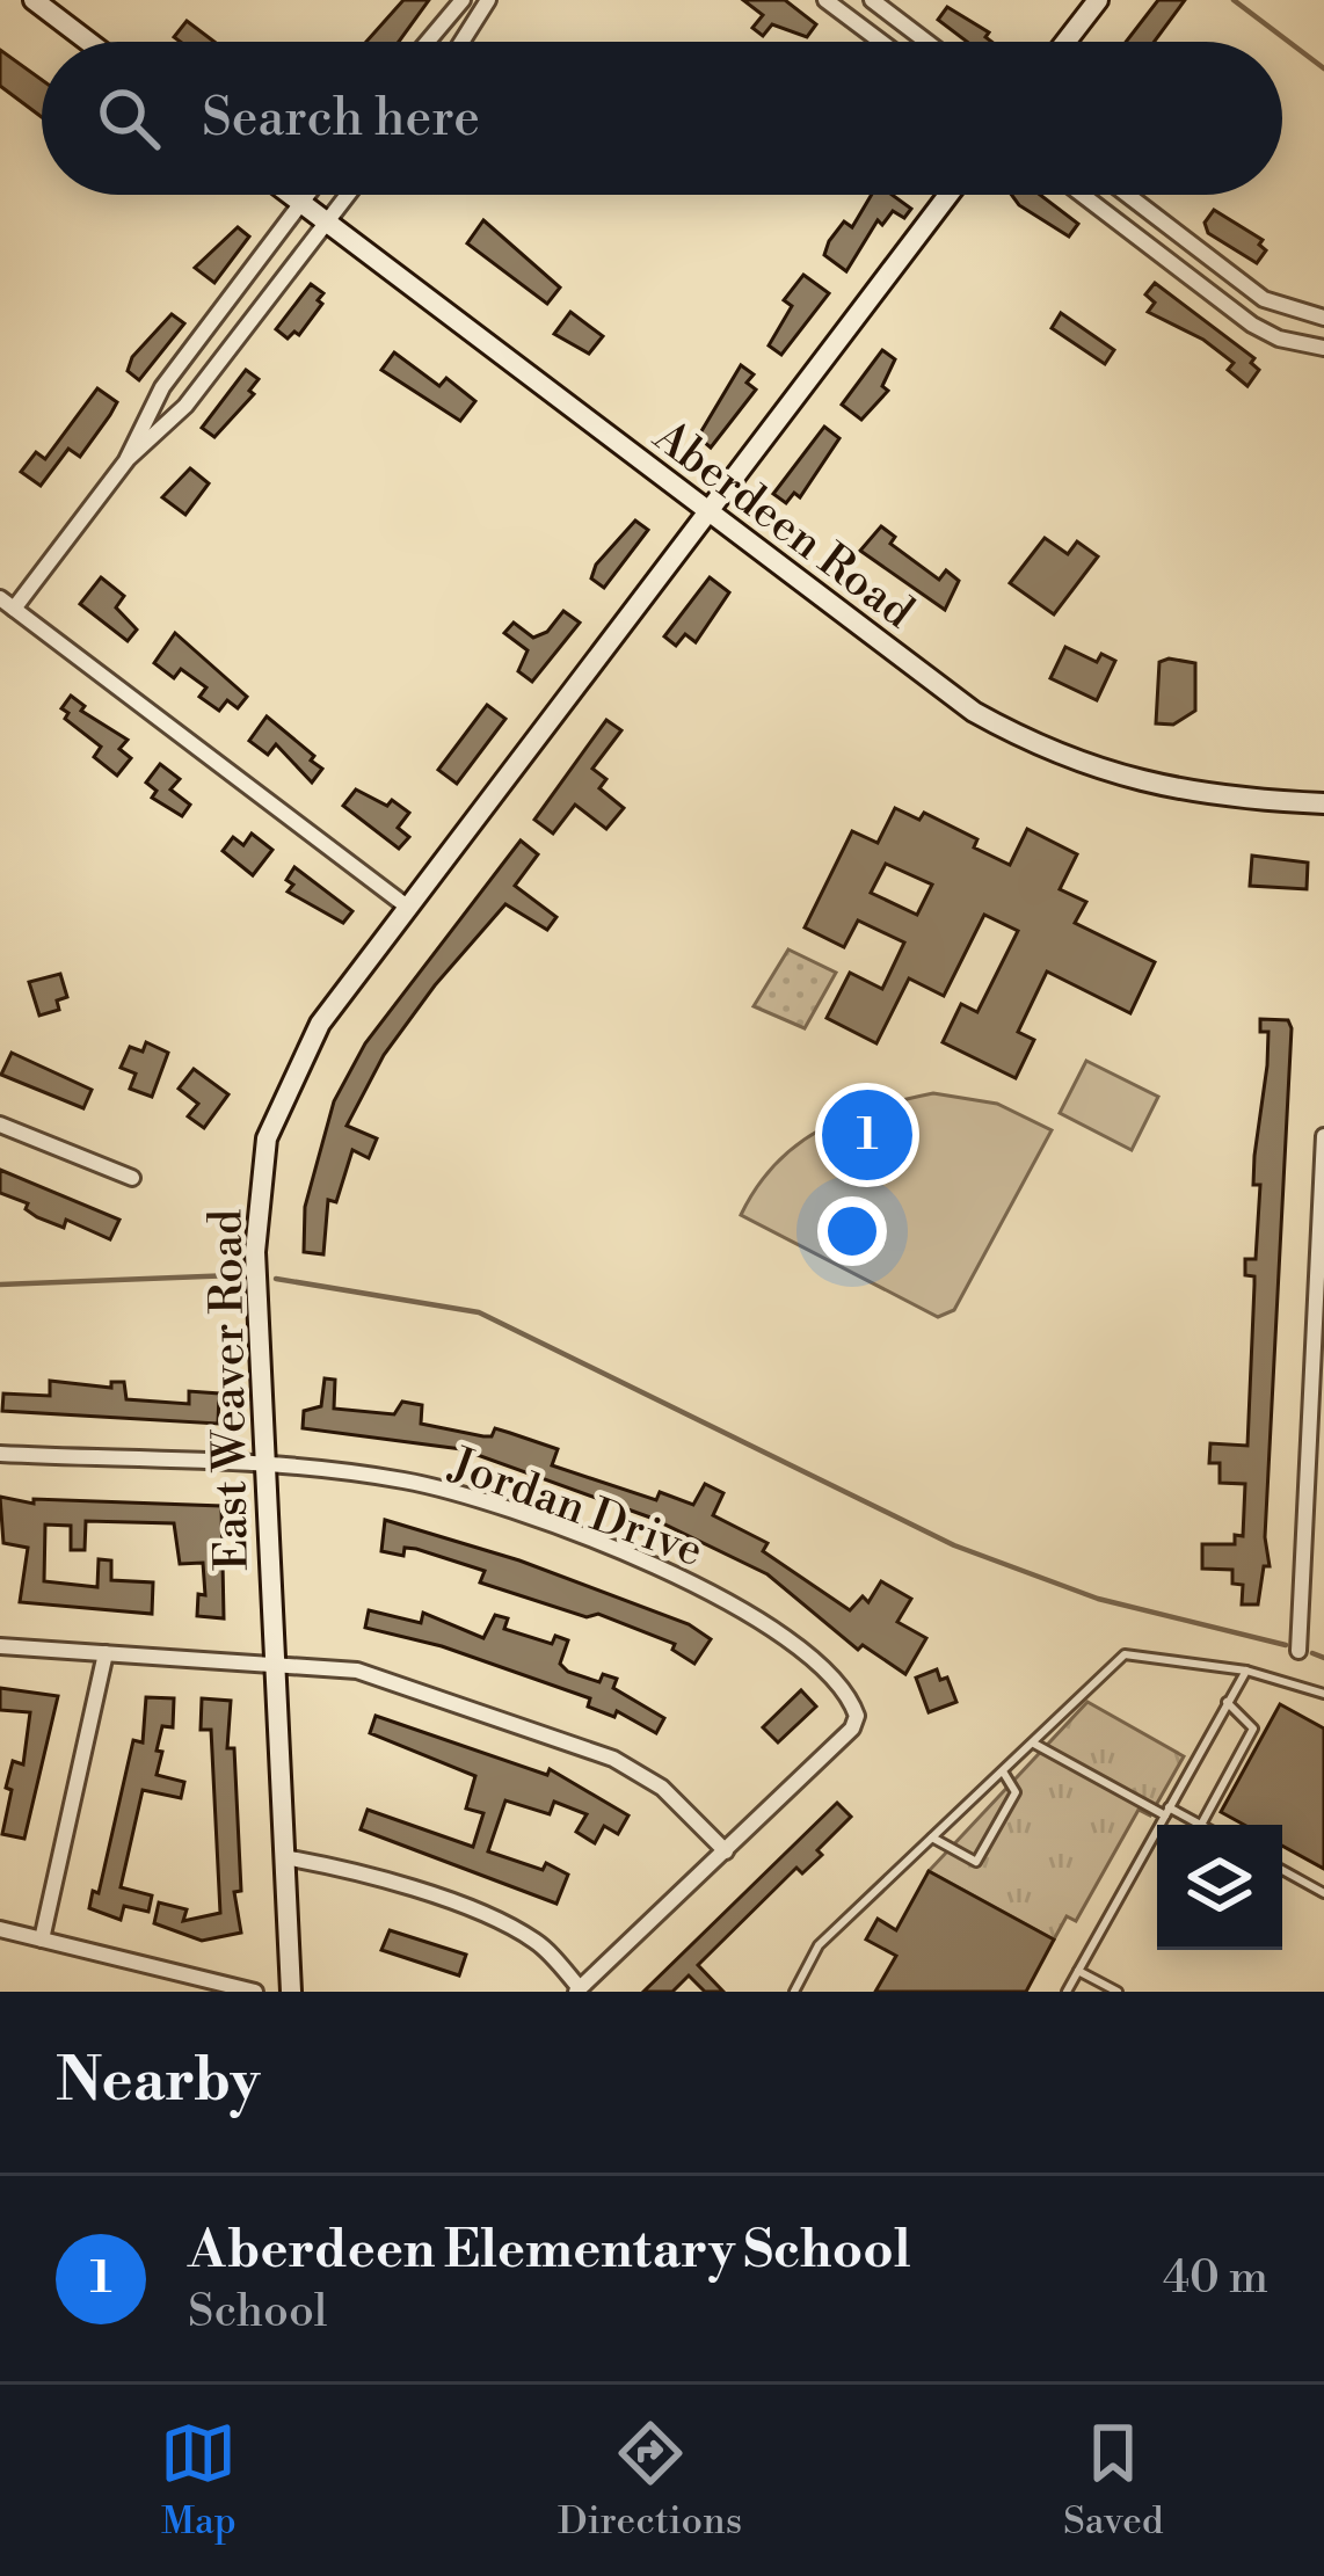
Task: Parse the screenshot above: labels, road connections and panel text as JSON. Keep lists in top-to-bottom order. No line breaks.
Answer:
{"streets":{"street":["Aberdeen Road","East Weaver Road","Jordan Drive"]},"crossings":[["Aberdeen Road","East Weaver Road"],["East Weaver Road","Jordan Drive"]],"page":{"search":"Search here","pins":"1","heading":"Nearby","list":[{"mark":"1","name":"Aberdeen Elementary School","note":"School","value":"40 m"}],"nav":["Map","Directions","Saved"]}}
